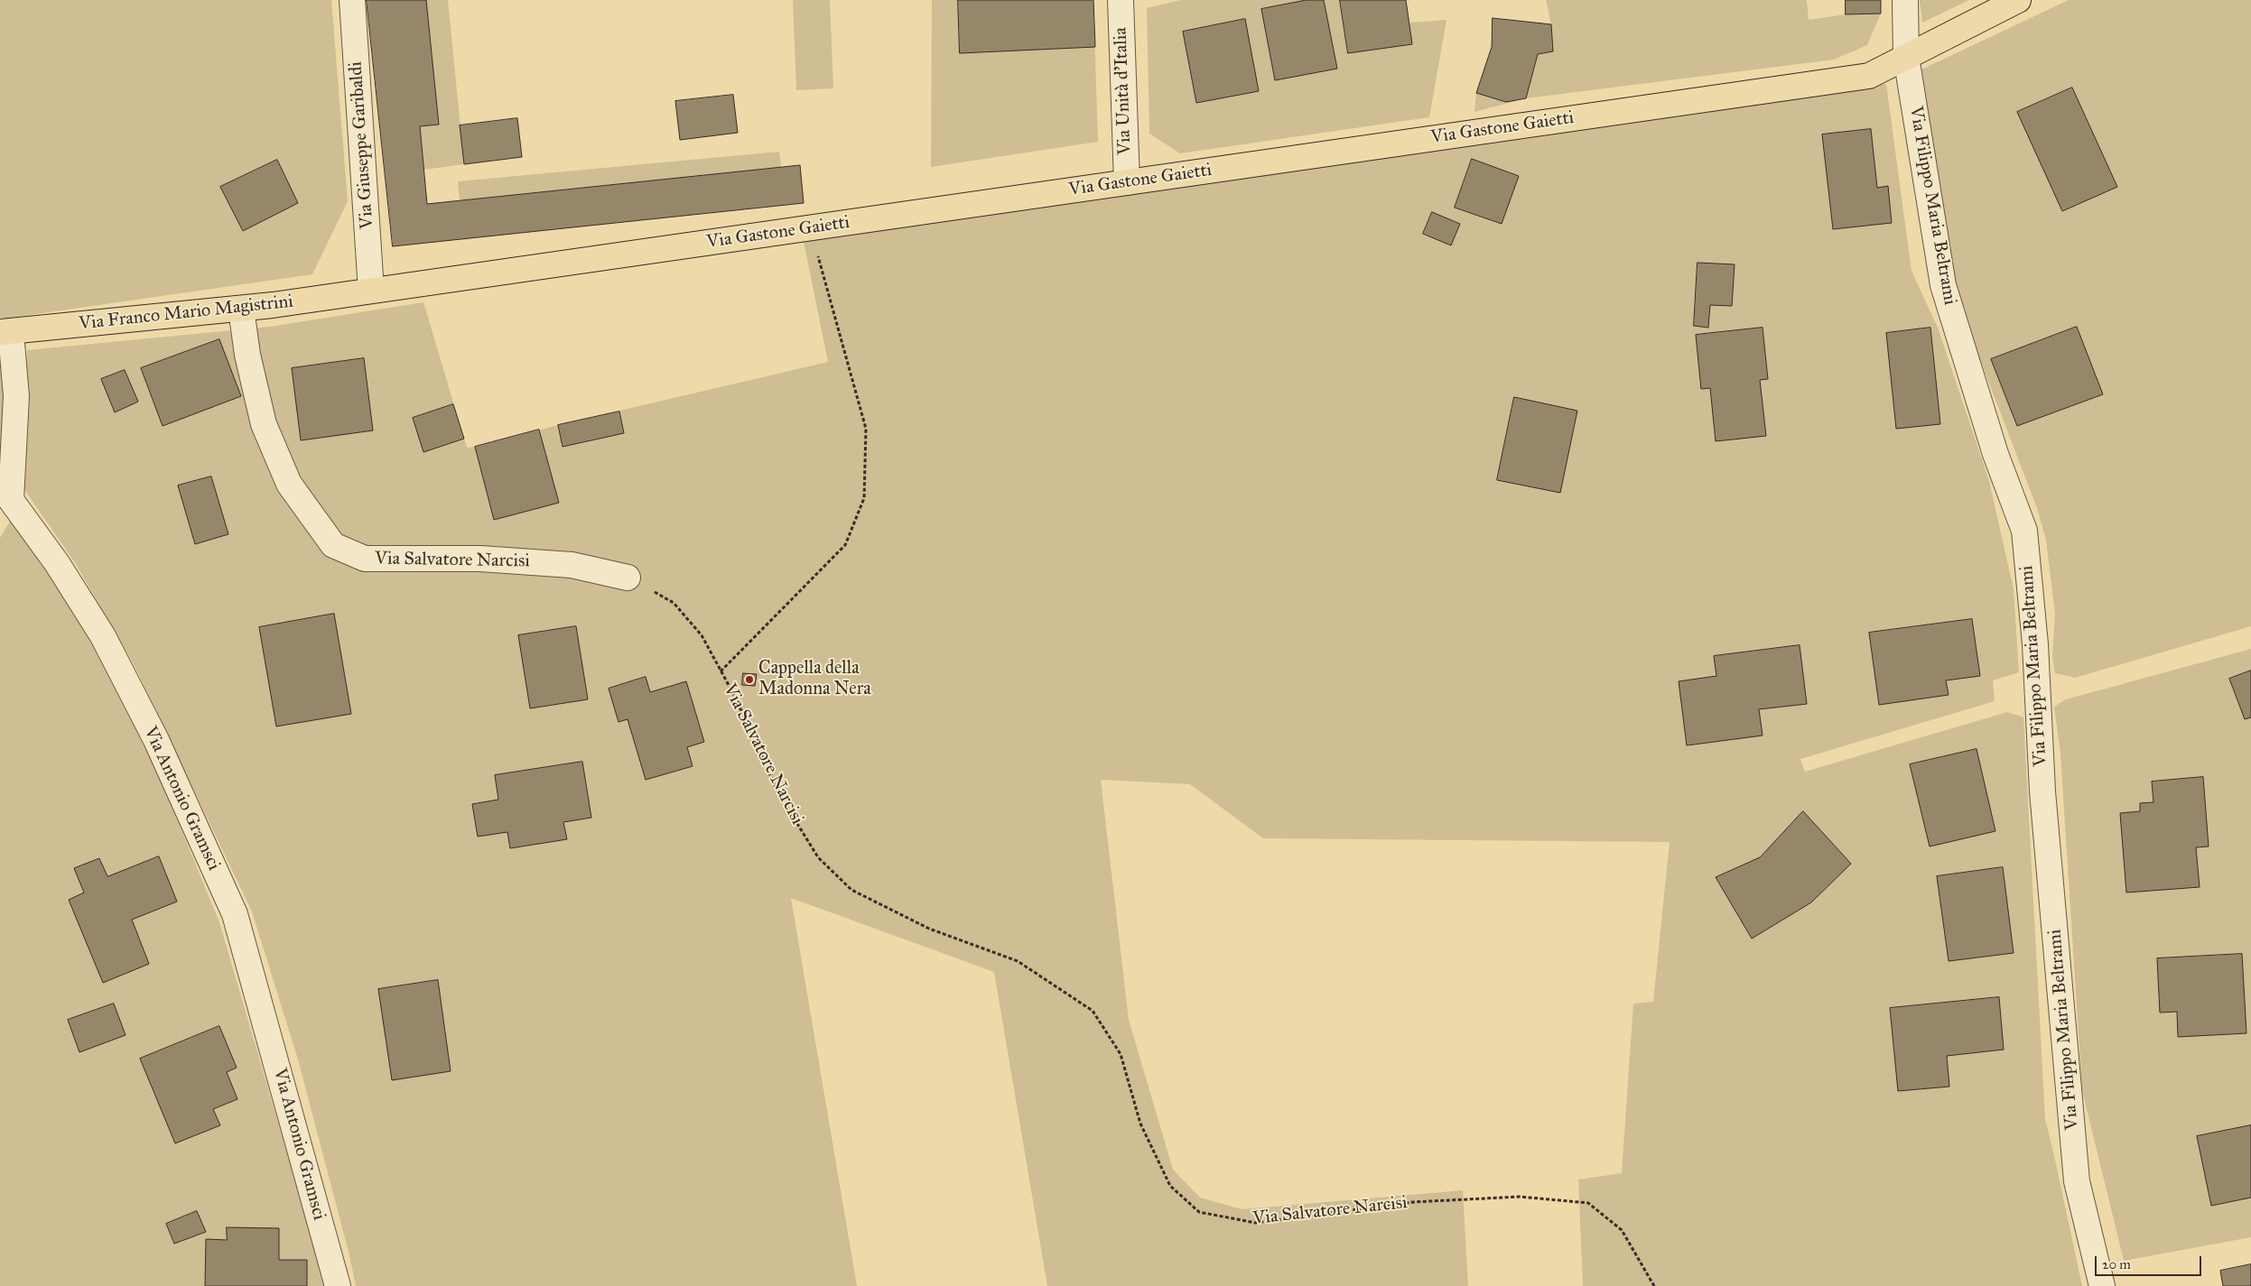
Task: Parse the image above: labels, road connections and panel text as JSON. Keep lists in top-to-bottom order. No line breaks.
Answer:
{"streets":{"main road":["Via Gastone Gaietti","Via Franco Mario Magistrini"],"street":["Via Unità d'Italia","Via Giuseppe Garibaldi","Via Filippo Maria Beltrami","Via Salvatore Narcisi","Via Antonio Gramsci"]},"crossings":[["Via Unità d'Italia","Via Gastone Gaietti"],["Via Gastone Gaietti","Via Giuseppe Garibaldi"],["Via Gastone Gaietti","Via Filippo Maria Beltrami"],["Via Gastone Gaietti","Via Franco Mario Magistrini"],["Via Giuseppe Garibaldi","Via Franco Mario Magistrini"],["Via Franco Mario Magistrini","Via Salvatore Narcisi"],["Via Franco Mario Magistrini","Via Antonio Gramsci"]],"places":["Cappella della Madonna Nera"],"scale_bar":"20 m"}
